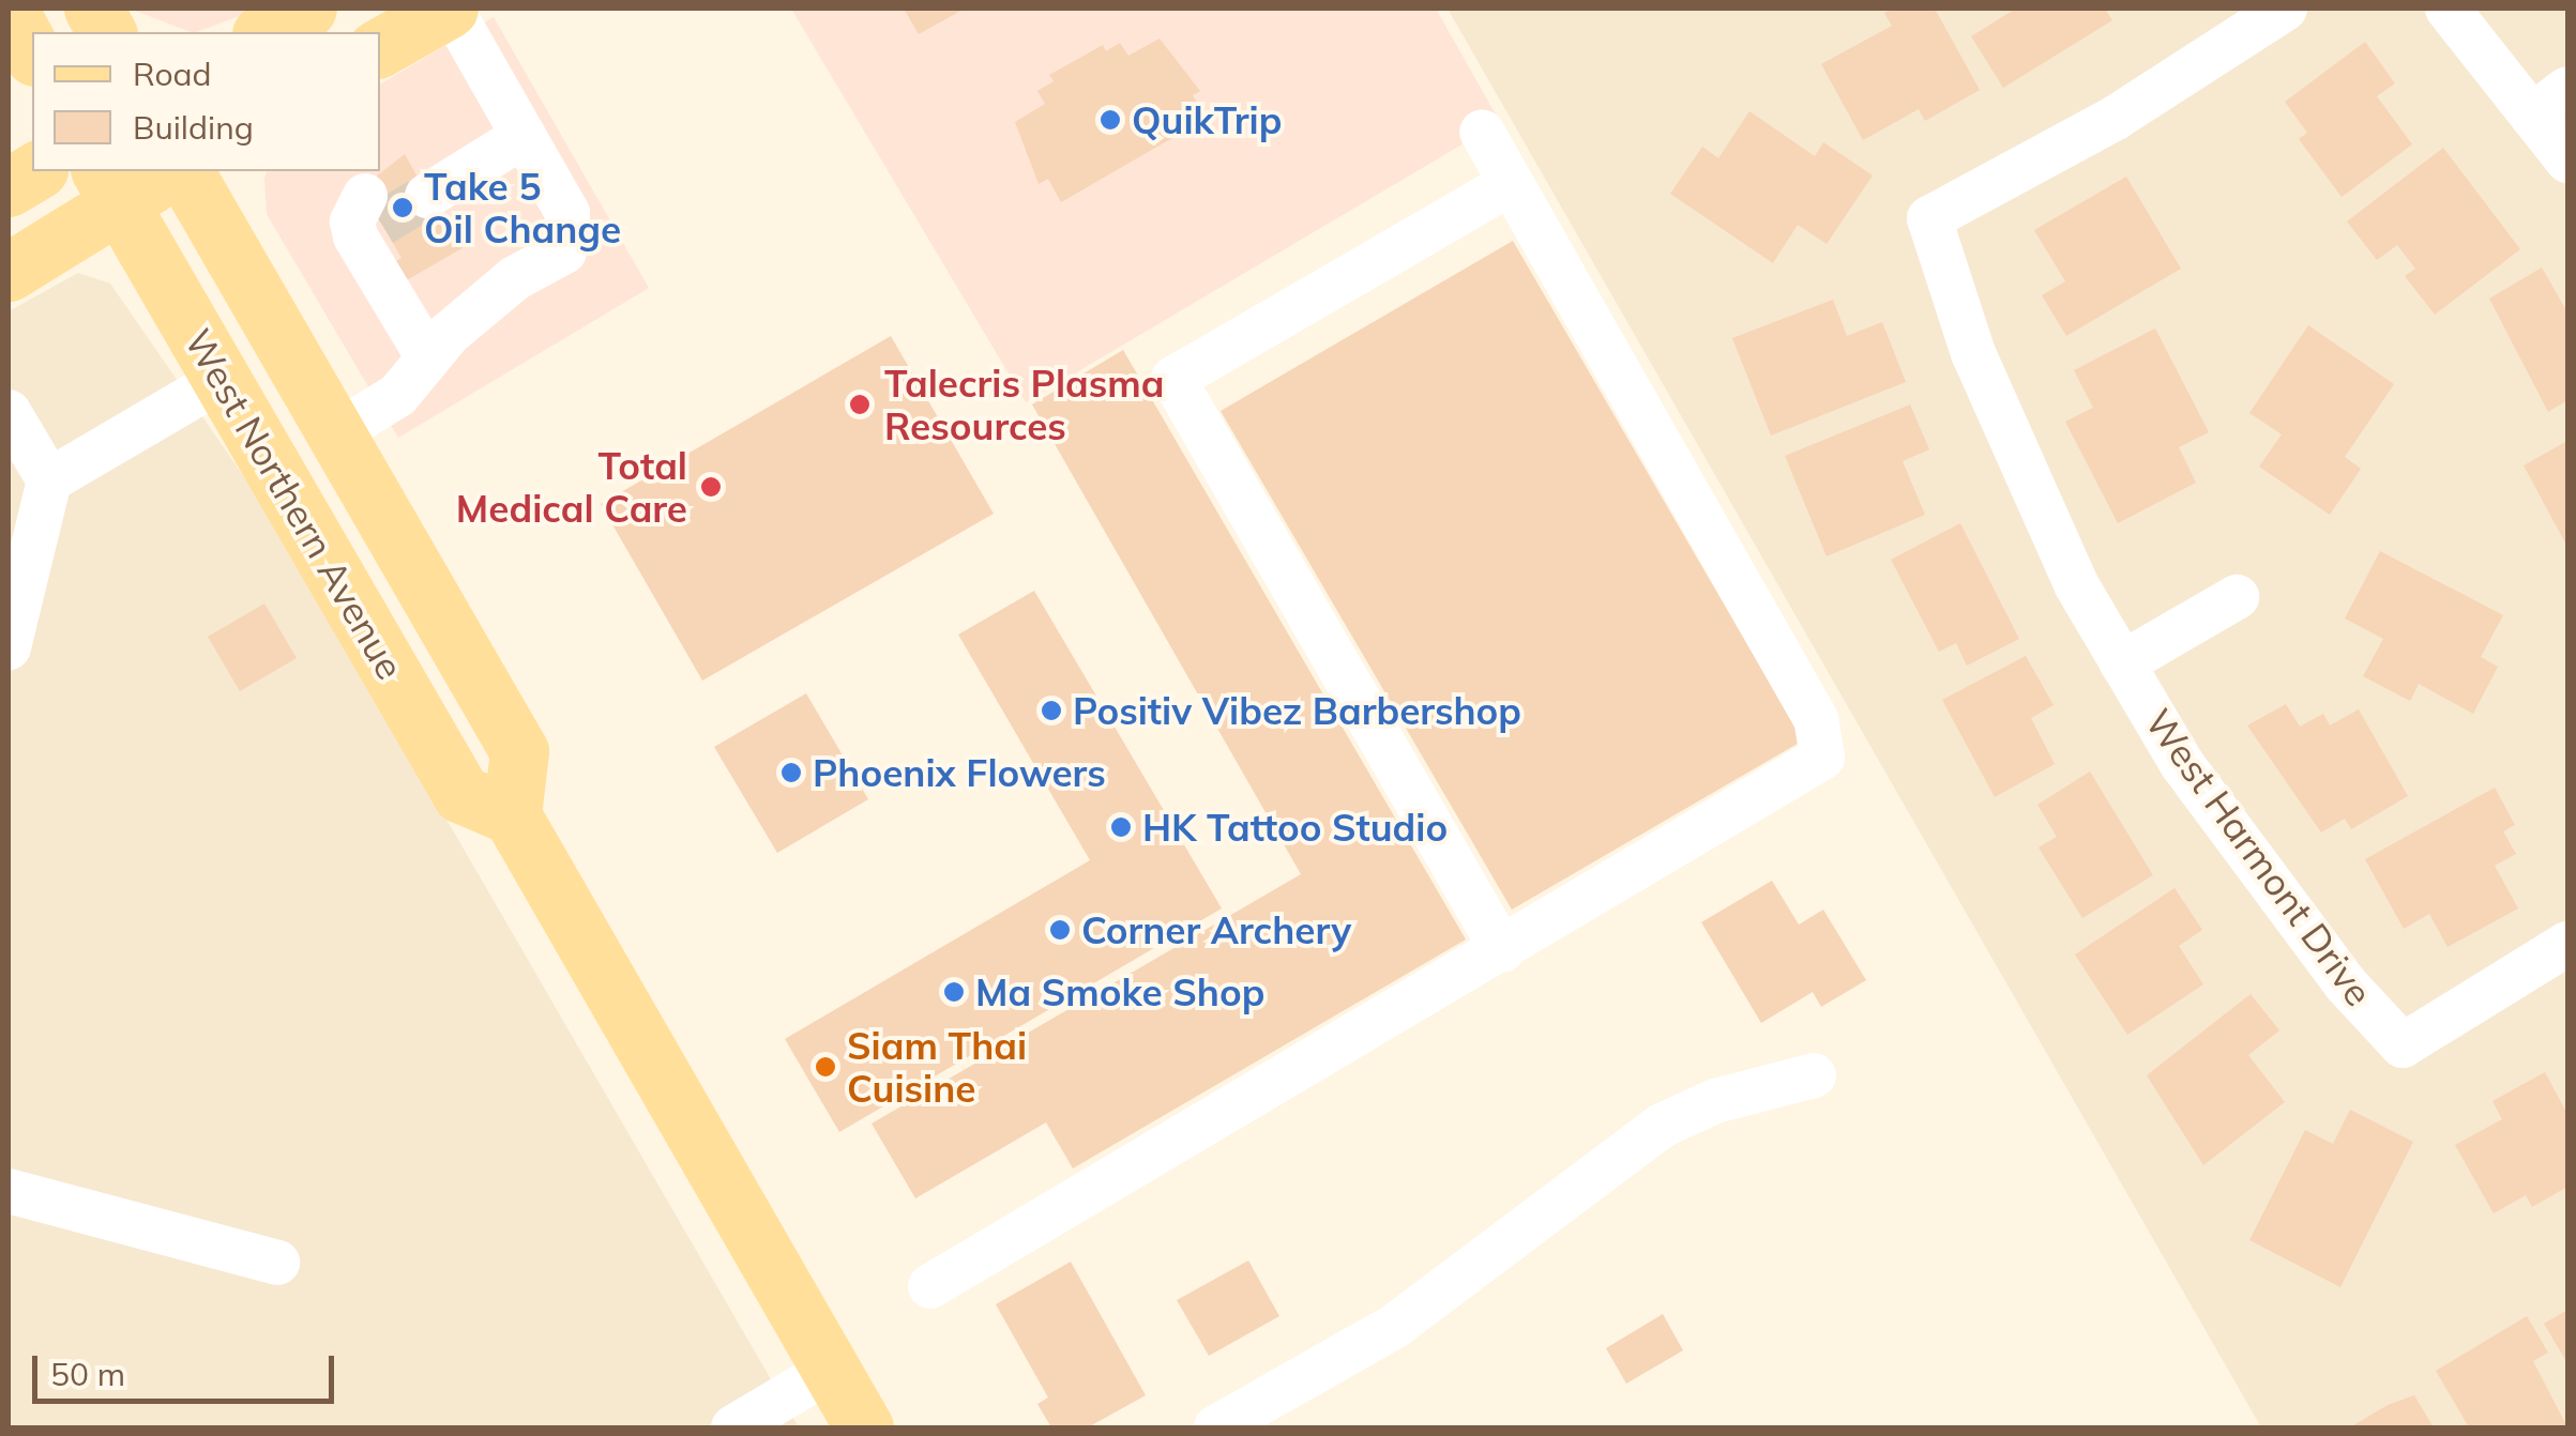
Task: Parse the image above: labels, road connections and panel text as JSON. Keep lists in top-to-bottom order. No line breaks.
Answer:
{"streets":{"main road":["West Northern Avenue"],"street":["West Harmont Drive"]},"places":["QuikTrip","Take 5 Oil Change","Talecris Plasma Resources","Total Medical Care","Positiv Vibez Barbershop","Phoenix Flowers","HK Tattoo Studio","Corner Archery","Ma Smoke Shop","Siam Thai Cuisine"],"legend":["Road","Building"],"scale_bar":"50 m"}
